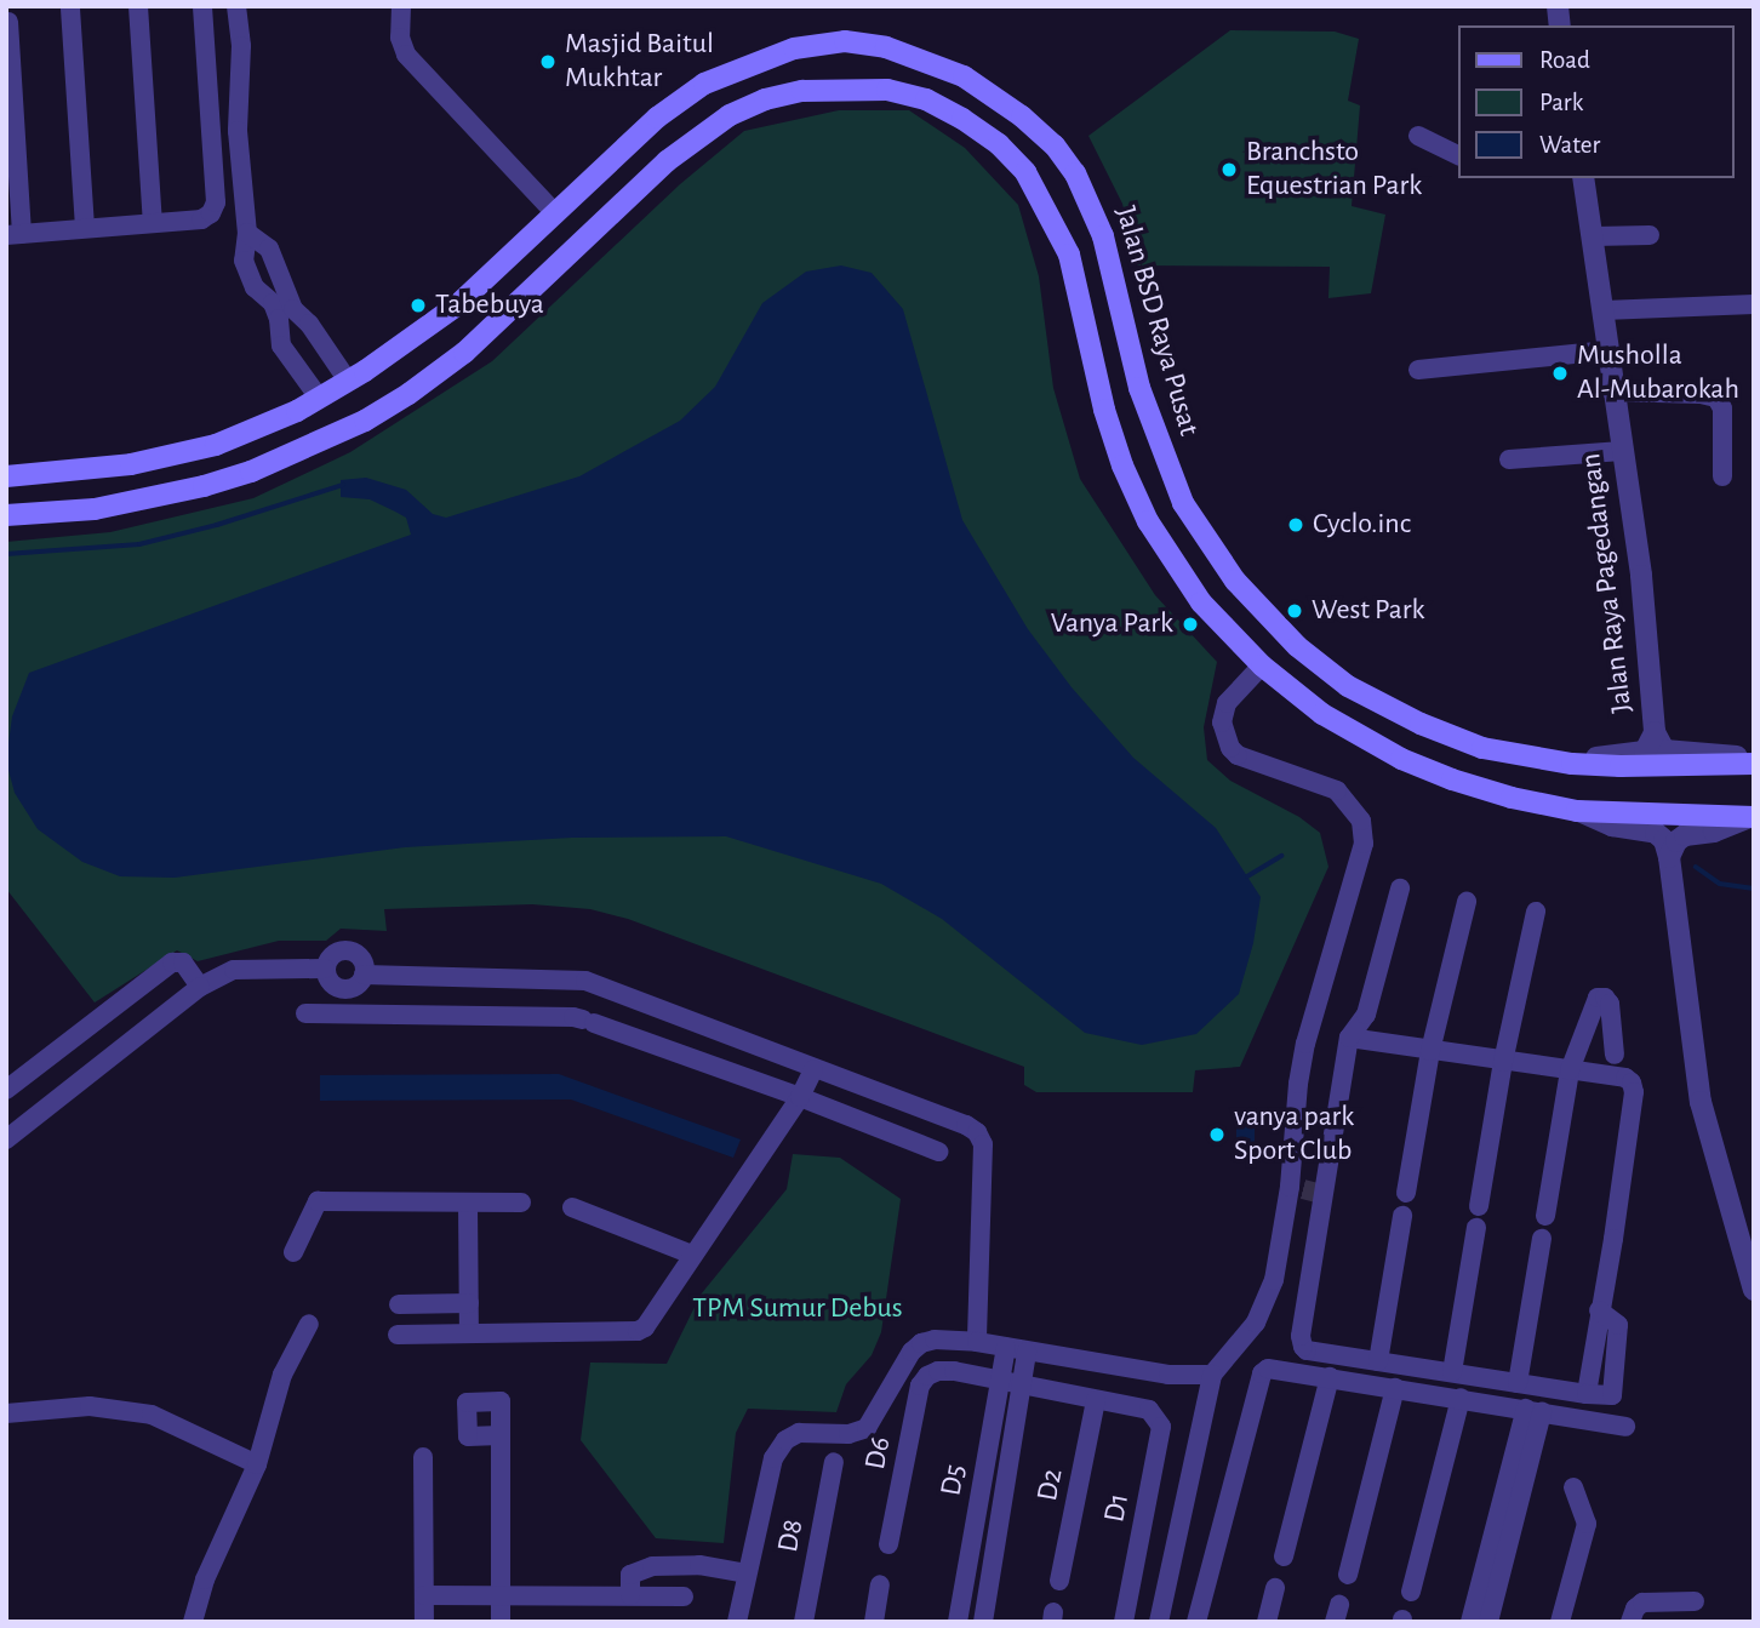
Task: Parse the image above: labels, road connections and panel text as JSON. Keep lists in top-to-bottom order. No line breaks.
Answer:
{"streets":{"main road":["Jalan BSD Raya Pusat"],"street":["Jalan Raya Pagedangan","D6","D5","D2","D1","D8"]},"crossings":[["Jalan BSD Raya Pusat","Jalan Raya Pagedangan"],["D6","D5"],["D2","D1"]],"parks":["TPM Sumur Debus"],"places":["Masjid Baitul Mukhtar","Branchsto Equestrian Park","Tabebuya","Musholla Al-Mubarokah","Cyclo.inc","West Park","Vanya Park","vanya park Sport Club"],"legend":["Road","Park","Water"]}
